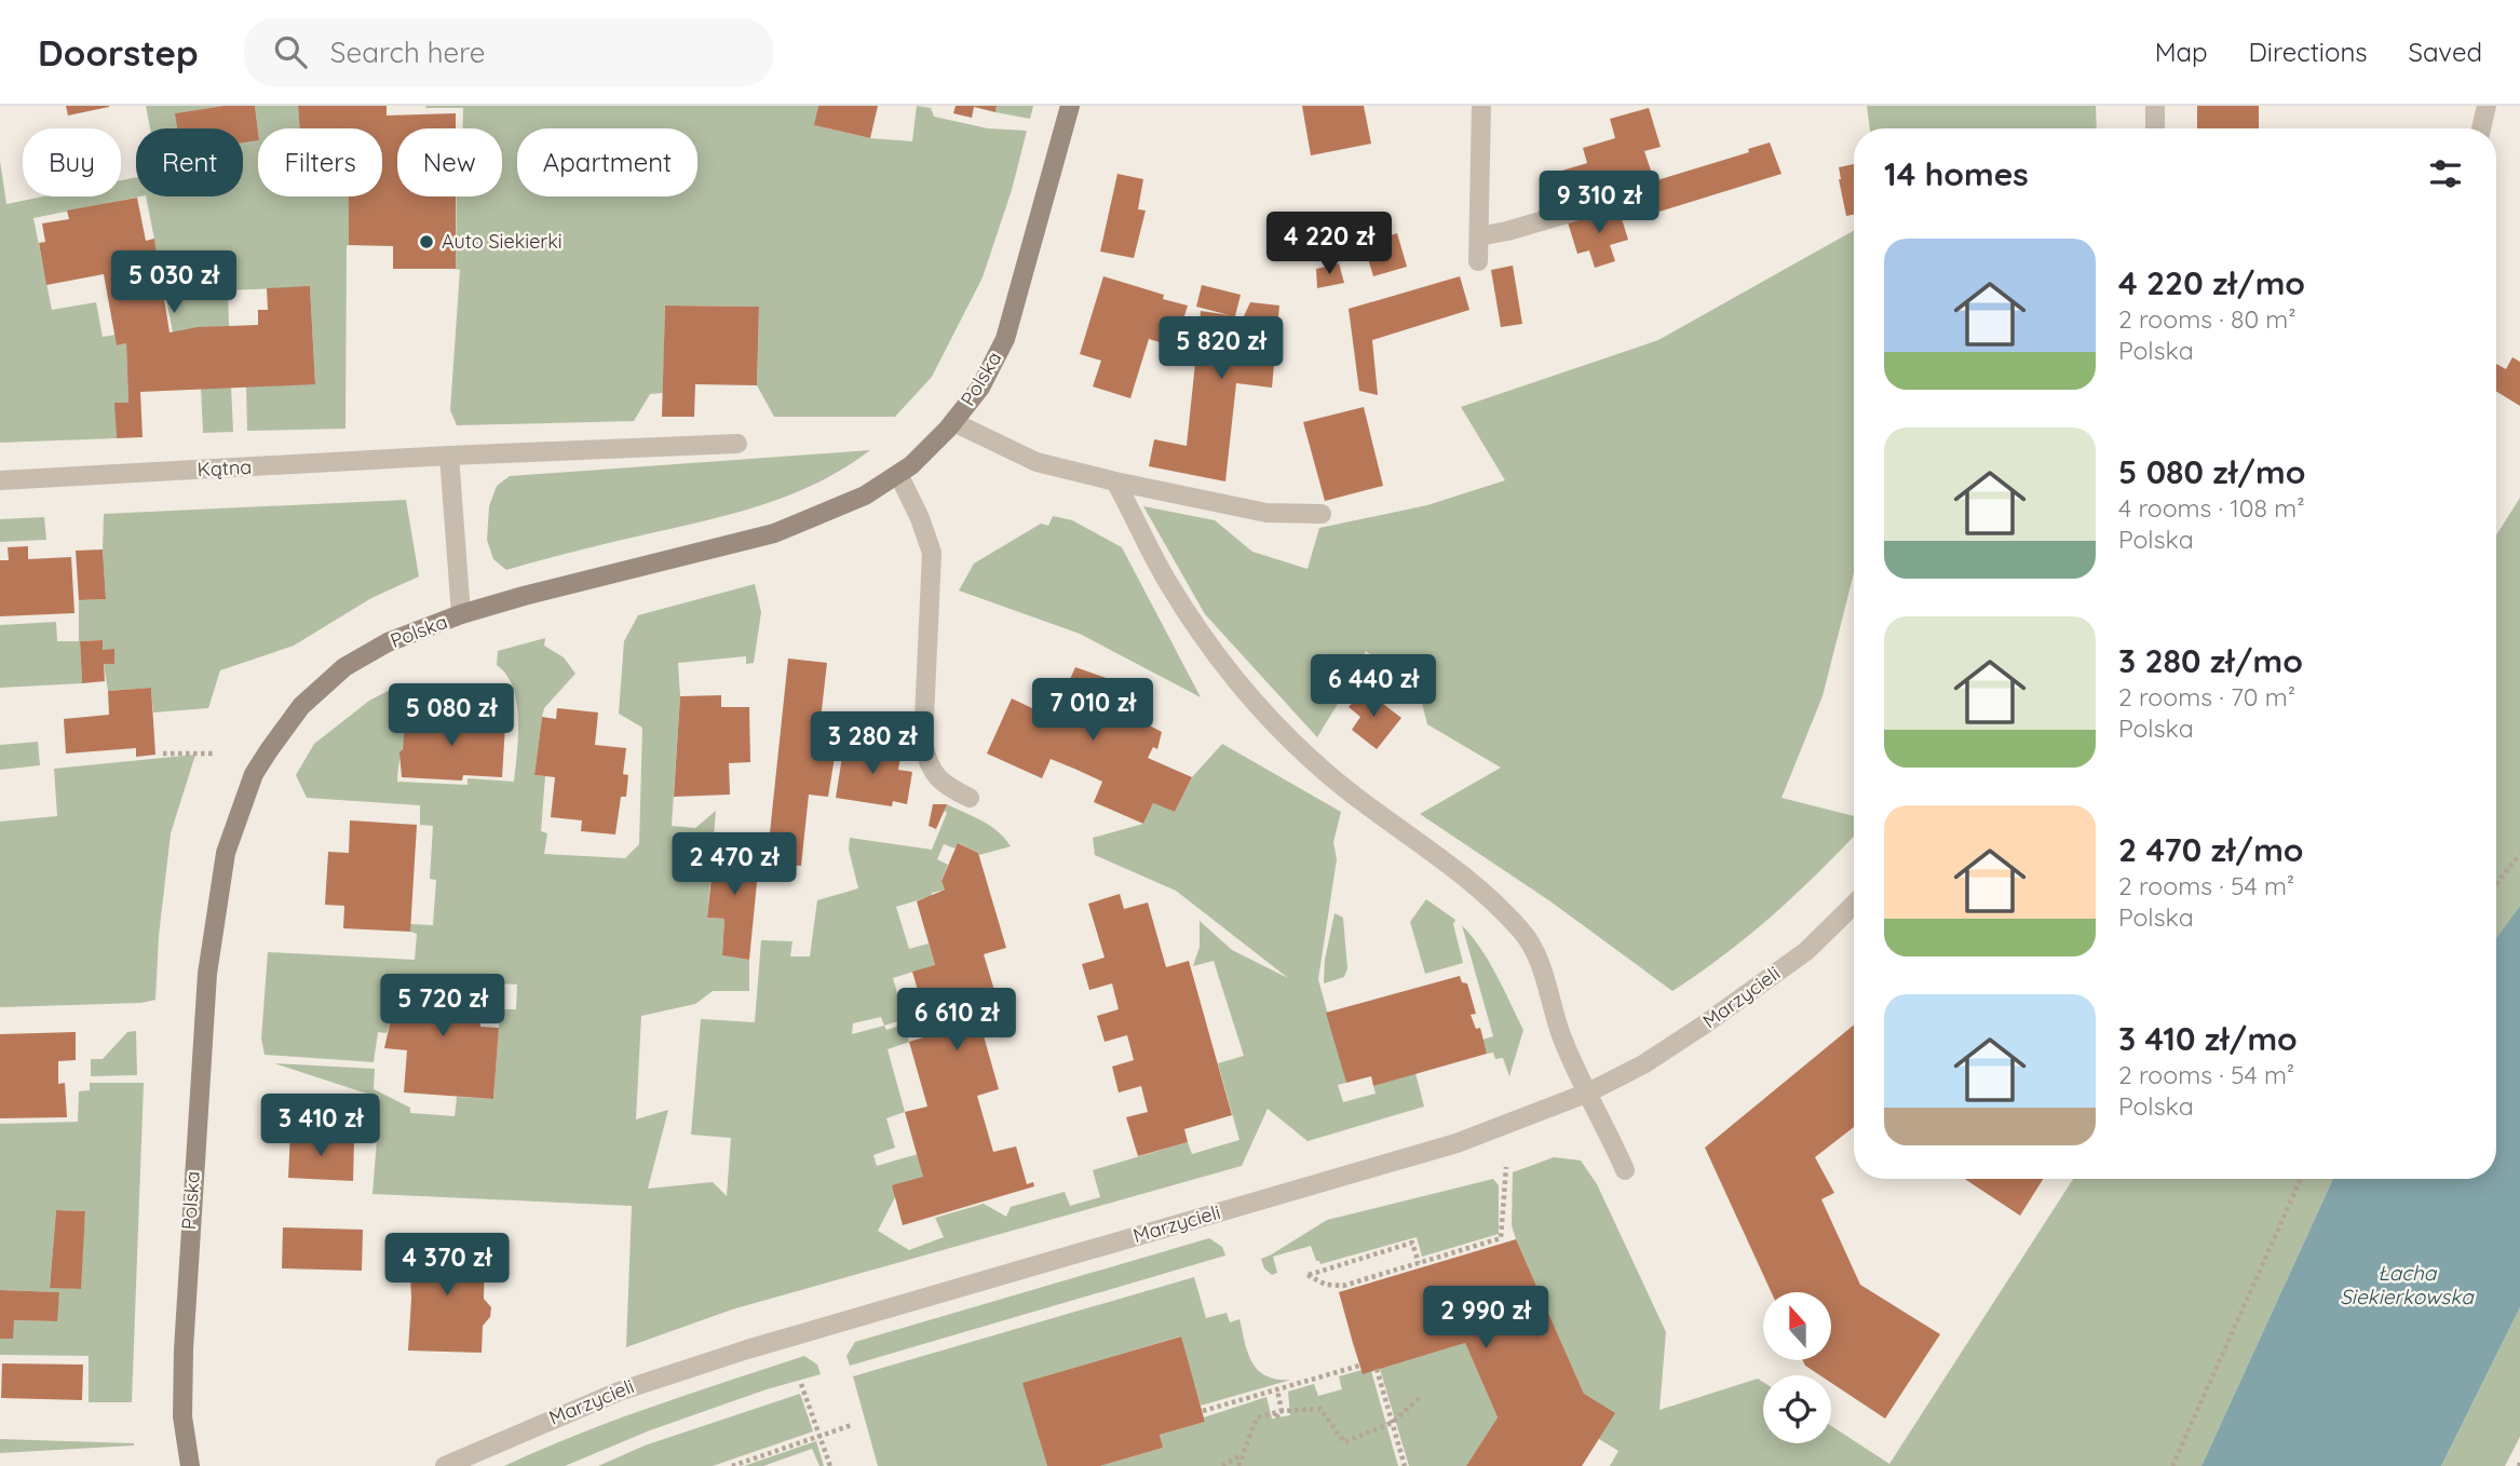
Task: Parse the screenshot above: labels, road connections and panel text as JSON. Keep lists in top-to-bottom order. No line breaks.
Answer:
{"streets":{"street":["Polska","Kątna","Marzycieli"]},"water":["Łacha Siekierkowska"],"places":["Auto Siekierki"],"north":"top","page":{"header":"Doorstep","search":"Search here","nav":["Map","Directions","Saved"],"chip":["Buy","Rent","Filters","New","Apartment"],"heading":"14 homes","price":["9 310 zł","4 220 zł","5 030 zł","5 820 zł","6 440 zł","7 010 zł","5 080 zł","3 280 zł","2 470 zł","5 720 zł","6 610 zł","3 410 zł","4 370 zł","2 990 zł"],"list":[{"name":"4 220 zł/mo","note":"2 rooms · 80 m² · Polska"},{"name":"5 080 zł/mo","note":"4 rooms · 108 m² · Polska"},{"name":"3 280 zł/mo","note":"2 rooms · 70 m² · Polska"},{"name":"2 470 zł/mo","note":"2 rooms · 54 m² · Polska"},{"name":"3 410 zł/mo","note":"2 rooms · 54 m² · Polska"}]}}
